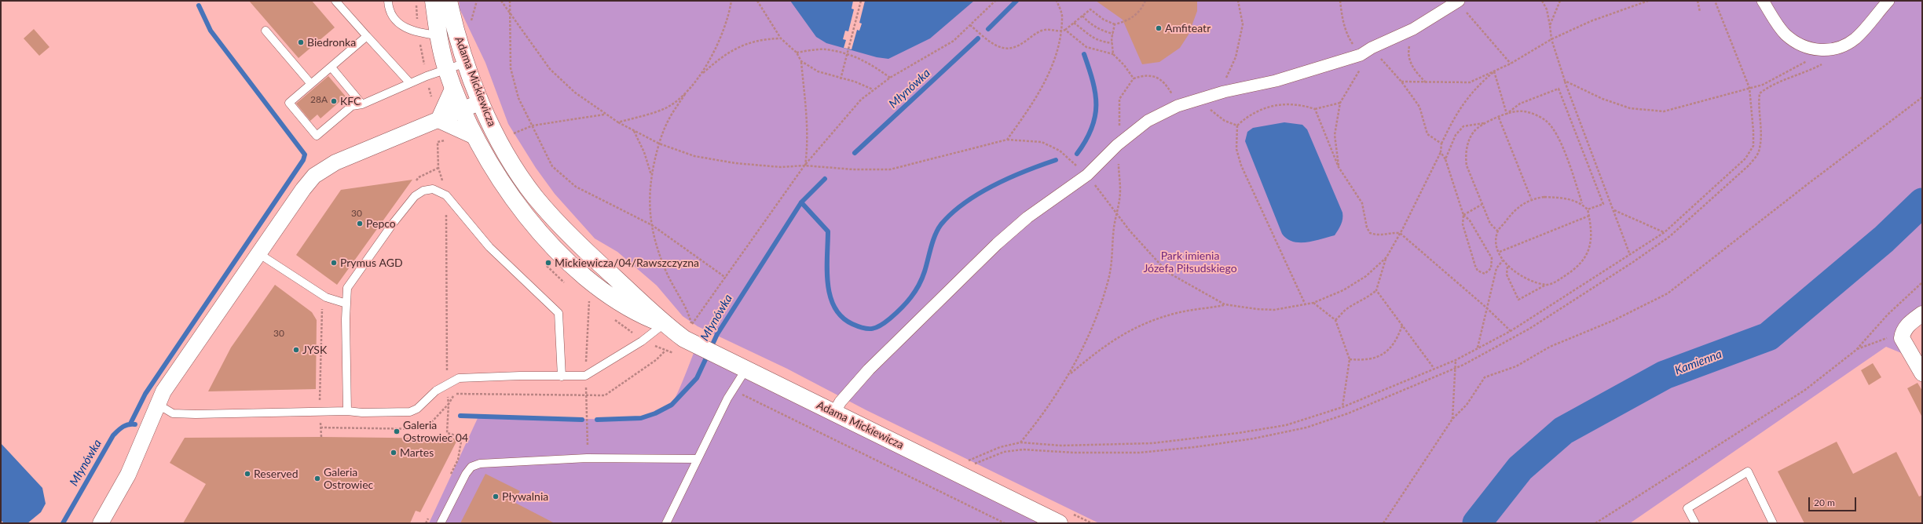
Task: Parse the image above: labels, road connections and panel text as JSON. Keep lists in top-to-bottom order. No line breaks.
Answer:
{"streets":{"street":["Adama Mickiewicza"]},"water":["Młynówka","Kamienna"],"parks":["Park imienia Józefa Piłsudskiego"],"places":["Amfiteatr","Biedronka","KFC","Pepco","Prymus AGD","Mickiewicza/04/Rawszczyzna","JYSK","Galeria Ostrowiec 04","Martes","Reserved","Galeria Ostrowiec","Pływalnia"],"house_numbers":["28A","30","30"],"scale_bar":"20 m"}
